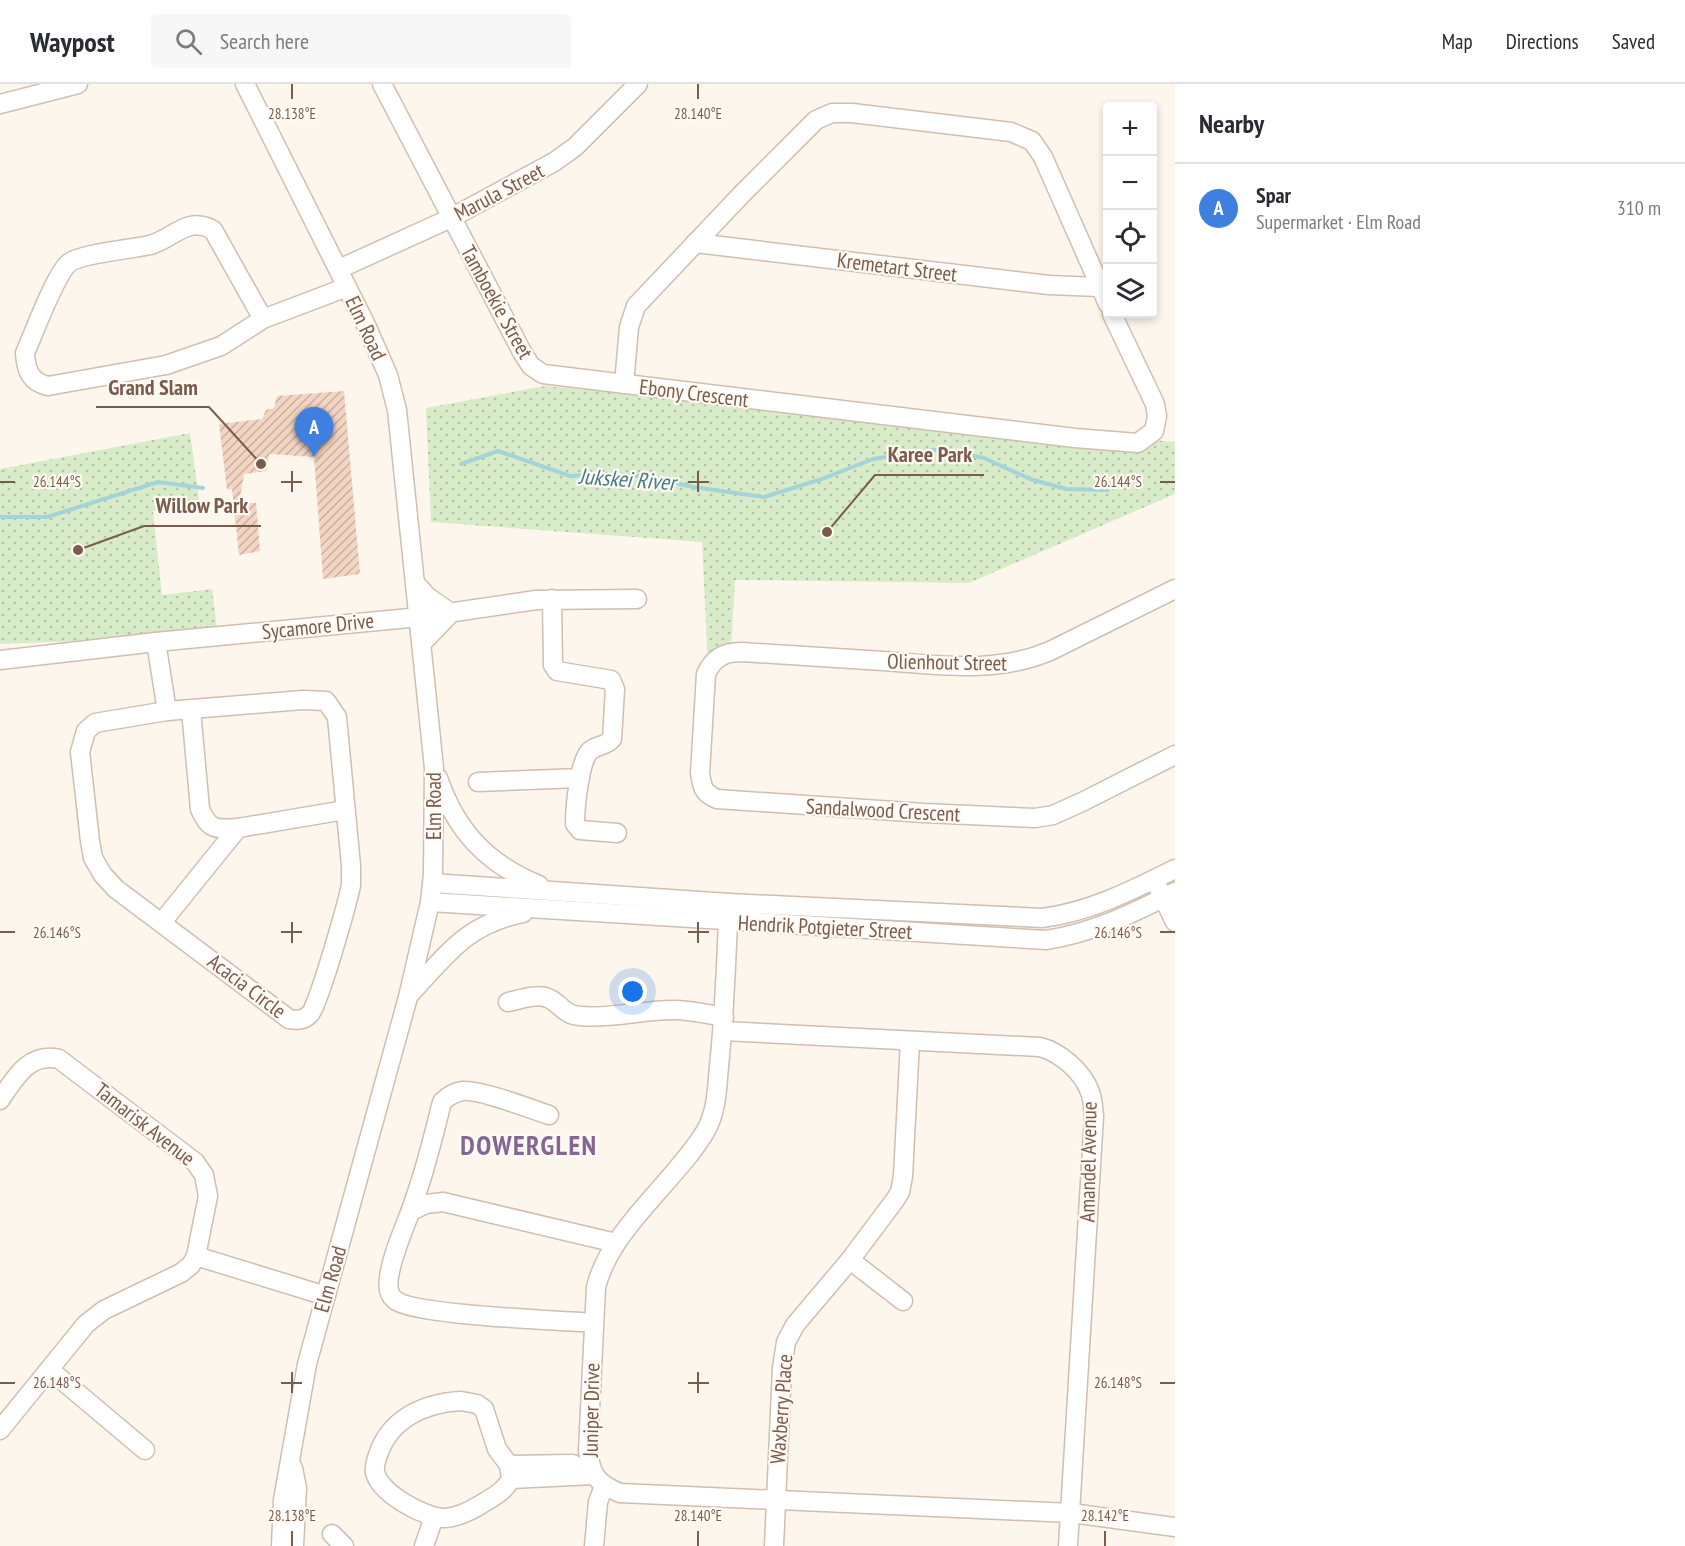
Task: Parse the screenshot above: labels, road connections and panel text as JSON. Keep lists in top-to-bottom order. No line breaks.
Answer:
{"streets":{"street":["Marula Street","Kremetart Street","Tamboekie Street","Elm Road","Ebony Crescent","Sycamore Drive","Olienhout Street","Sandalwood Crescent","Hendrik Potgieter Street","Acacia Circle","Tamarisk Avenue","Amandel Avenue","Waxberry Place","Juniper Drive"]},"crossings":[["Marula Street","Tamboekie Street"],["Marula Street","Elm Road"],["Kremetart Street","Ebony Crescent"],["Tamboekie Street","Ebony Crescent"],["Elm Road","Sycamore Drive"],["Elm Road","Hendrik Potgieter Street"],["Olienhout Street","Sandalwood Crescent"],["Hendrik Potgieter Street","Juniper Drive"],["Amandel Avenue","Waxberry Place"],["Amandel Avenue","Juniper Drive"],["Waxberry Place","Juniper Drive"]],"districts":["DOWERGLEN"],"water":["Jukskei River"],"places":["Grand Slam","Karee Park","Willow Park"],"page":{"header":"Waypost","search":"Search here","nav":["Map","Directions","Saved"],"heading":"Nearby","map_buttons":["+","−"],"list":[{"mark":"A","name":"Spar","note":"Supermarket · Elm Road","value":"310 m"}],"pins":"A"},"coordinates":["28.138°E","28.140°E","26.144°S","26.146°S","26.148°S","28.142°E"]}
